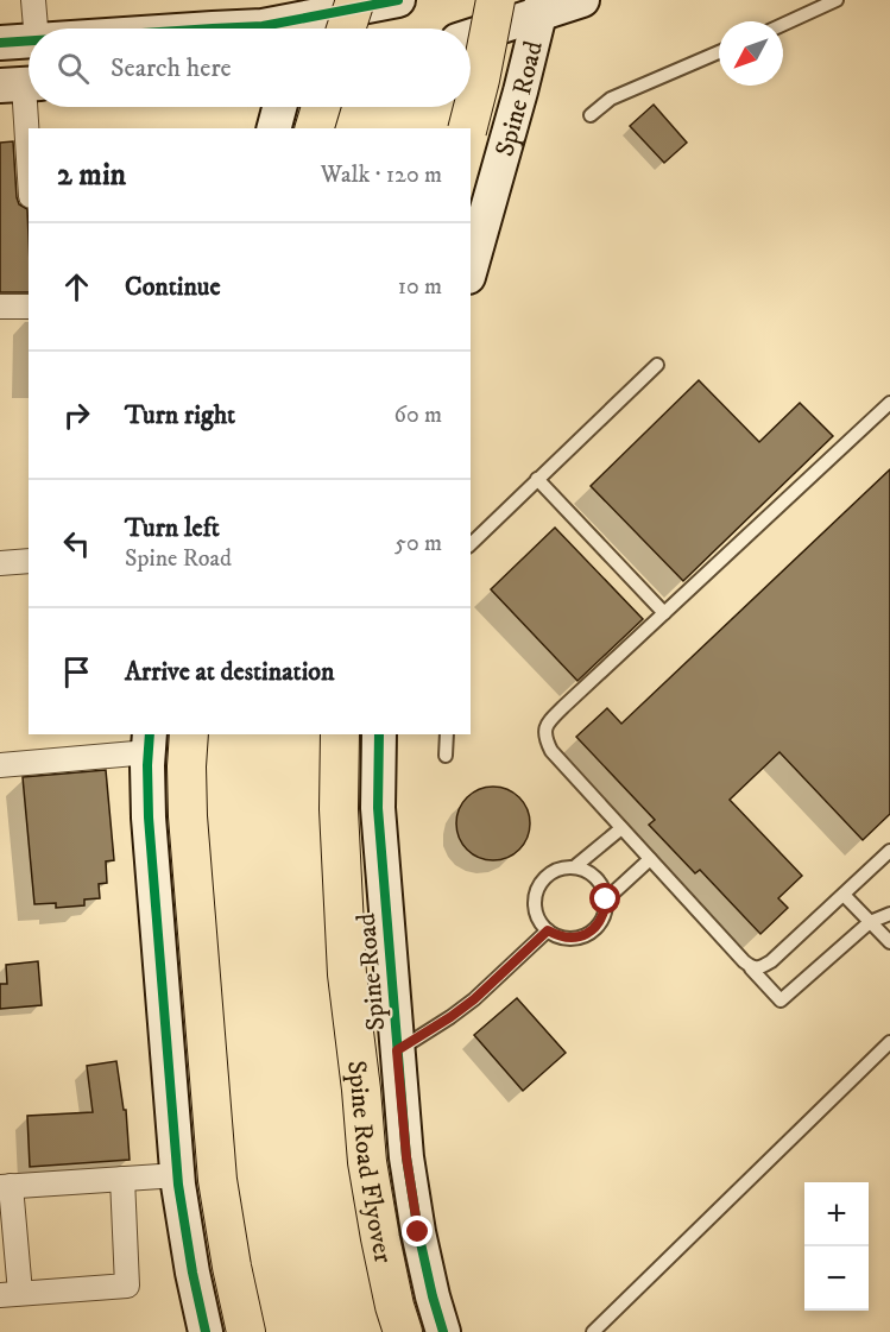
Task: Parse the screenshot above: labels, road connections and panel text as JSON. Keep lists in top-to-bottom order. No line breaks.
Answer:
{"streets":{"main road":["Spine Road Flyover"],"street":["Spine Road"]},"north":"bottom left","page":{"search":"Search here","heading":["2 min","Walk · 120 m"],"list":[["Continue","10 m"],["Turn right","60 m"],["Turn left","Spine Road","50 m"],"Arrive at destination"],"map_buttons":["+","−"]}}
